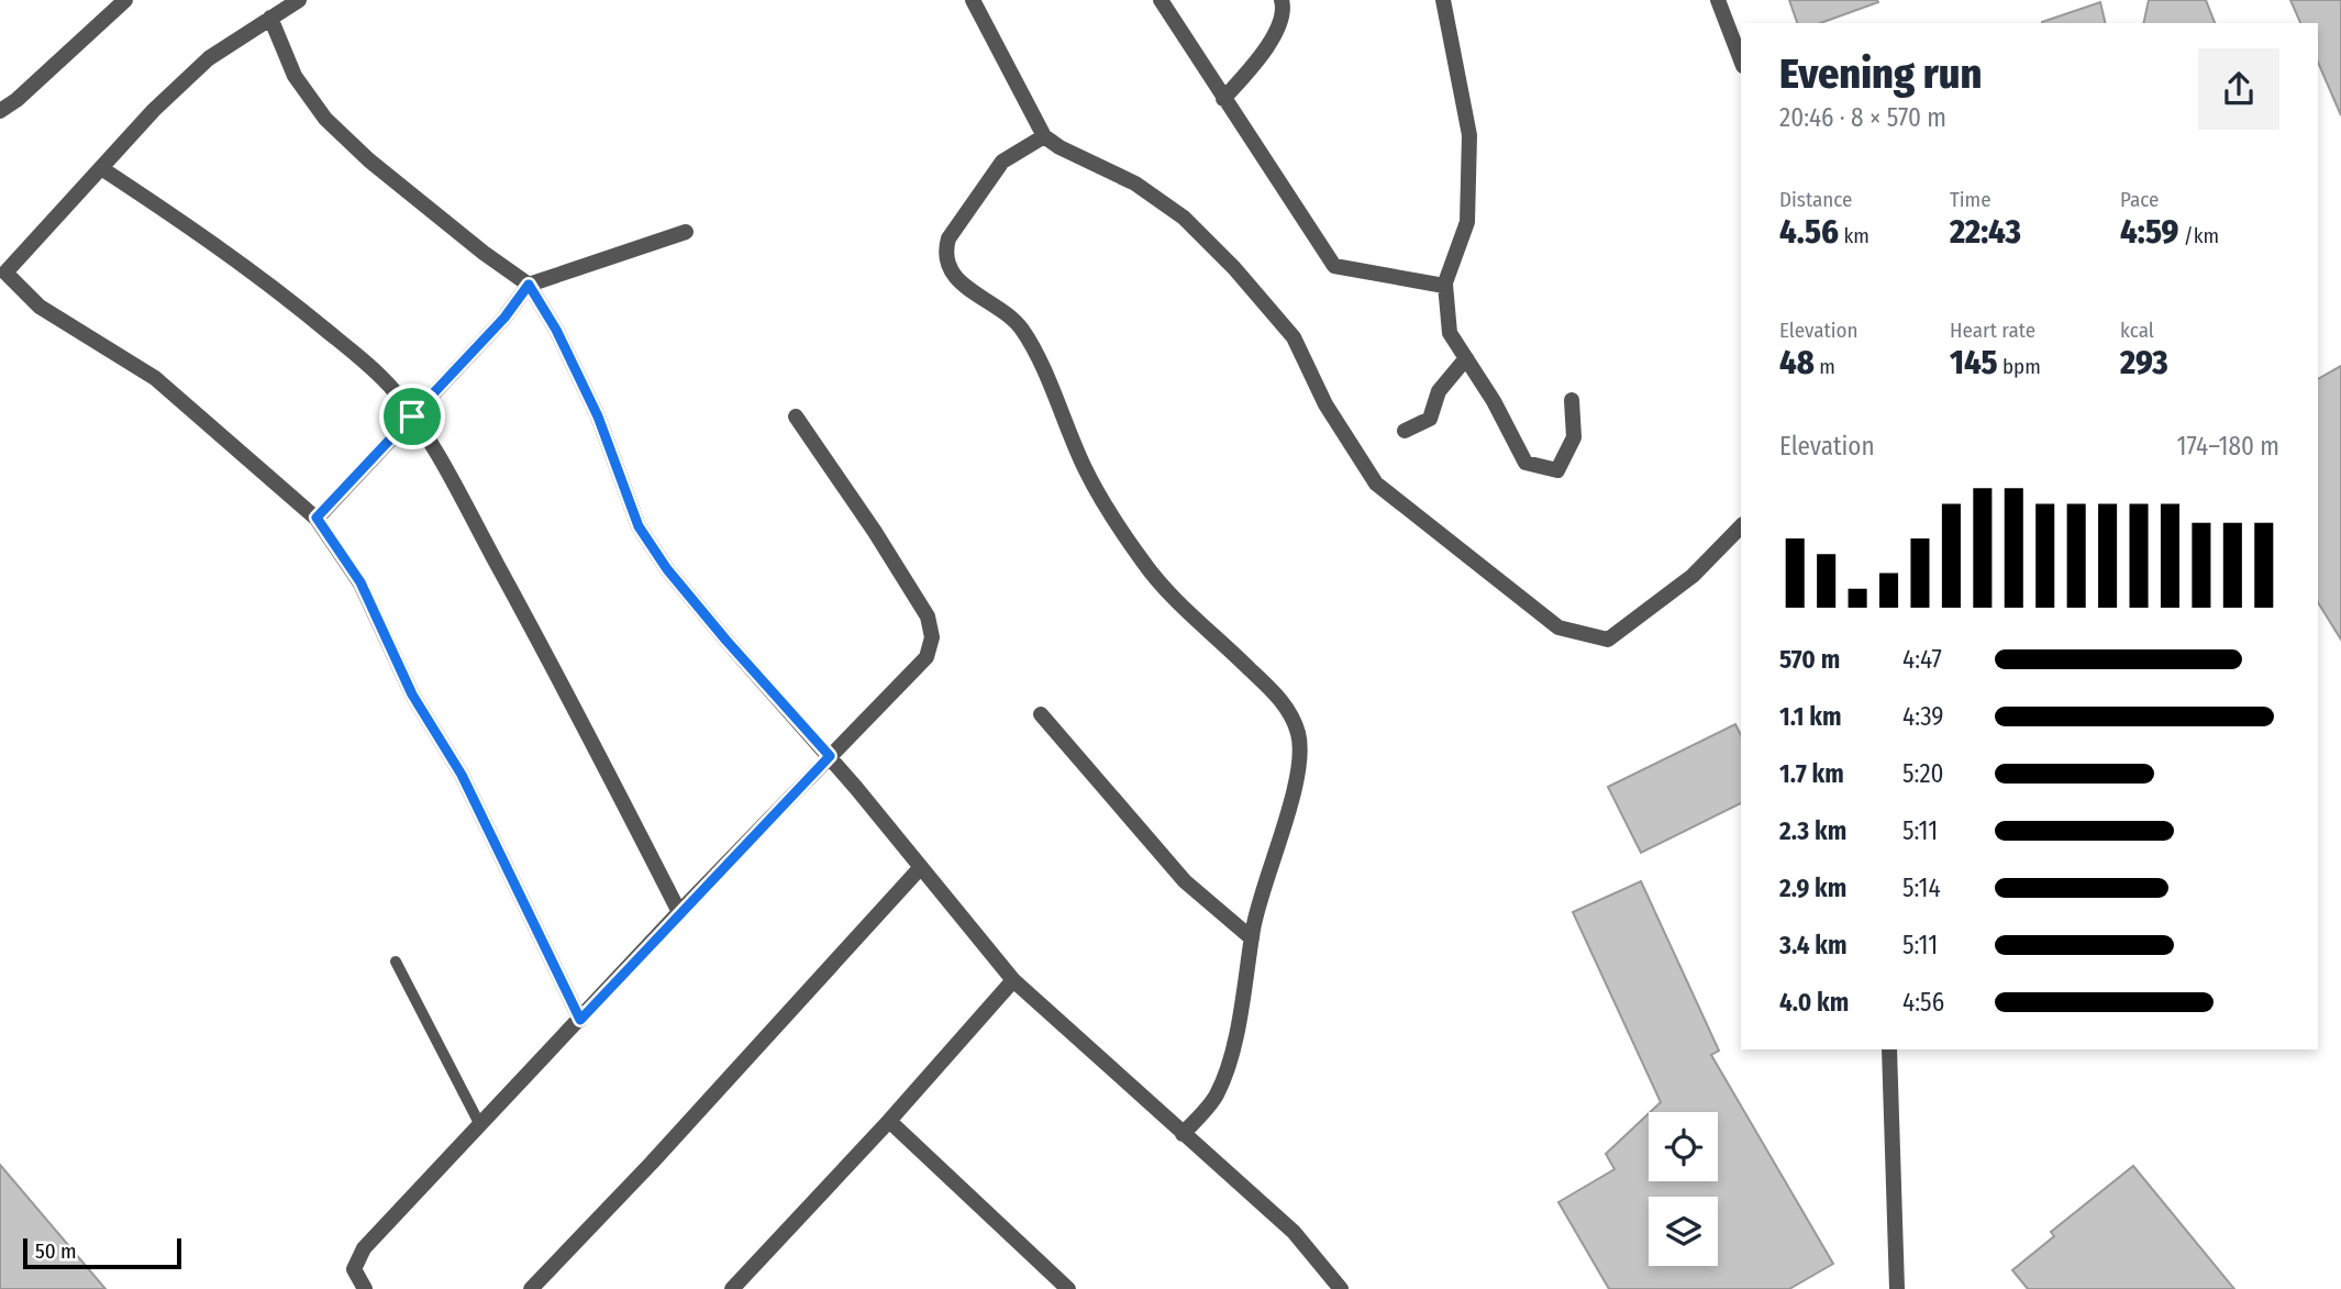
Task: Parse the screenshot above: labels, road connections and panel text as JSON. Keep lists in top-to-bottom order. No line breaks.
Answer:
{"scale_bar":"50 m","page":{"heading":["Evening run","20:46 · 8 × 570 m"],"stats":[["Distance","4.56 km"],["Time","22:43"],["Pace","4:59 /km"],["Elevation","48 m"],["Heart rate","145 bpm"],["kcal","293"]],"chart":["Elevation","174–180 m"],"list":[{"name":"570 m","note":"4:47"},{"name":"1.1 km","note":"4:39"},{"name":"1.7 km","note":"5:20"},{"name":"2.3 km","note":"5:11"},{"name":"2.9 km","note":"5:14"},{"name":"3.4 km","note":"5:11"},{"name":"4.0 km","note":"4:56"}],"scale":"50 m"}}
